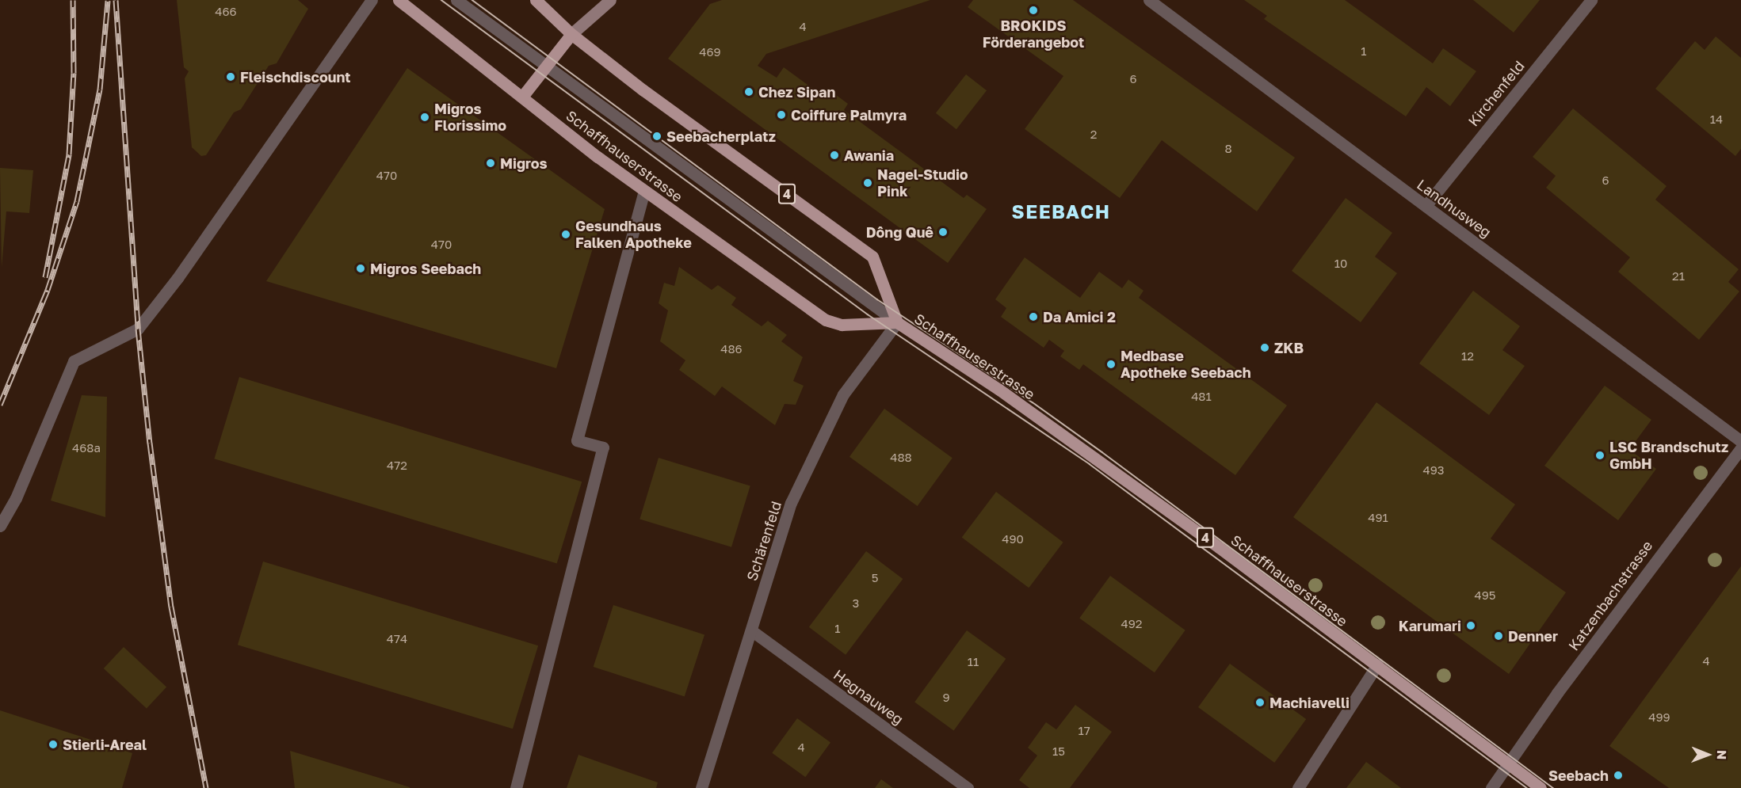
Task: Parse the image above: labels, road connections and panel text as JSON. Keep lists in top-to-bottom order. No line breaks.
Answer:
{"streets":{"main road":["Schaffhauserstrasse","4"],"street":["Kirchenfeld","Landhusweg","Schärenfeld","Katzenbachstrasse","Hegnauweg"]},"crossings":[["Kirchenfeld","Landhusweg"],["Schaffhauserstrasse","Schärenfeld"],["Schaffhauserstrasse","Katzenbachstrasse"],["Schärenfeld","Hegnauweg"]],"districts":["SEEBACH"],"places":["BROKIDS Förderangebot","Fleischdiscount","Chez Sipan","Coiffure Palmyra","Migros Florissimo","Seebacherplatz","Awania","Migros","Nagel-Studio Pink","Dông Quê","Gesundhaus Falken Apotheke","Migros Seebach","Da Amici 2","ZKB","Medbase Apotheke Seebach","LSC Brandschutz GmbH","Karumari","Denner","Machiavelli","Stierli-Areal","Seebach"],"house_numbers":["466","4","1","469","6","14","2","8","470","6","470","10","21","486","12","481","468a","488","472","493","491","490","5","495","3","492","1","474","4","11","9","499","17","4","15"],"north":"right"}
